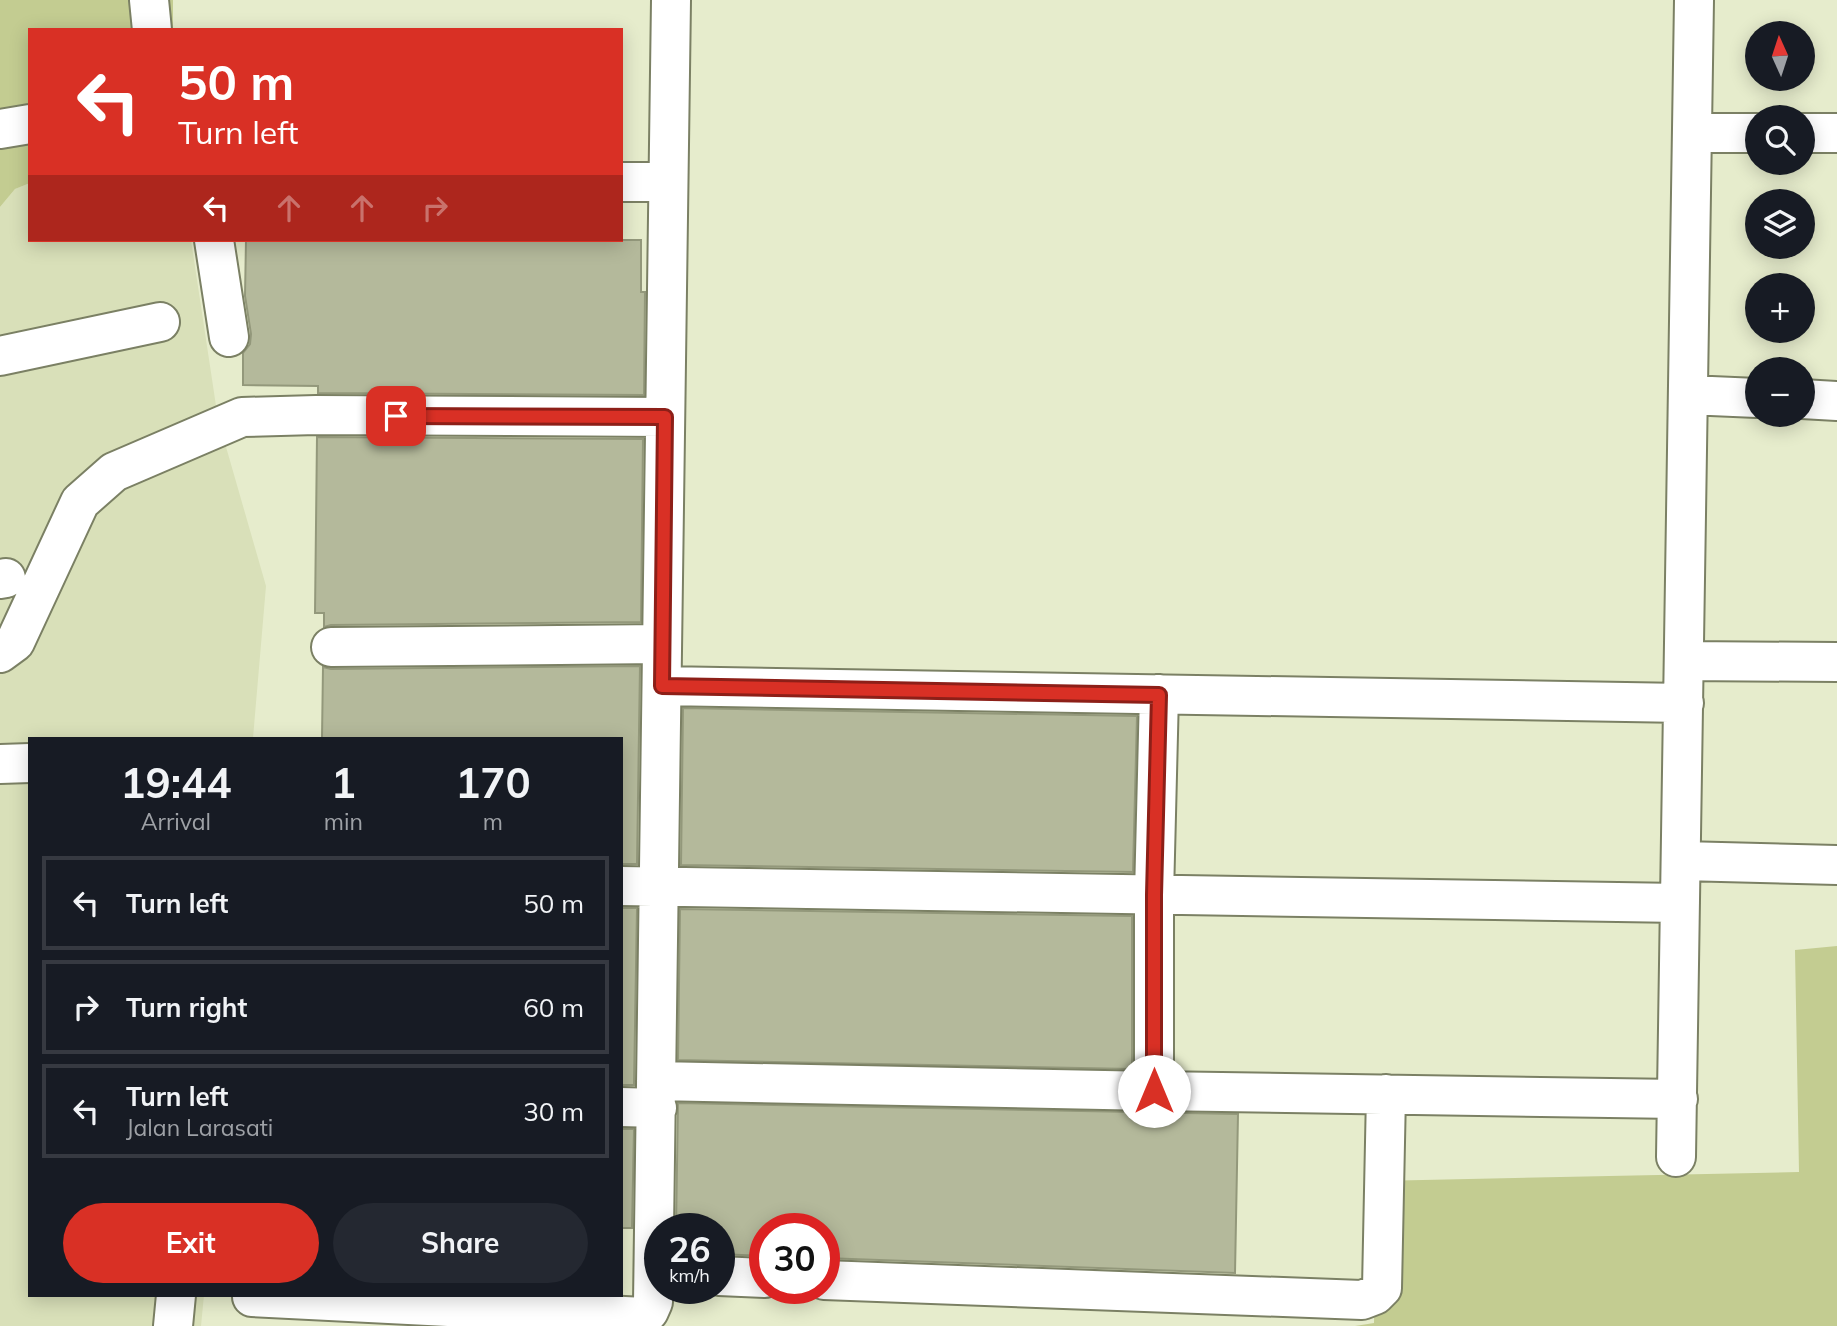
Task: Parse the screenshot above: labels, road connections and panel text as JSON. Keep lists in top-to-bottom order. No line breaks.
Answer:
{"north":"top","page":{"map_buttons":["+","−"],"turn":["50 m","Turn left"],"eta":["19:44","Arrival","1","min","170","m"],"list":[{"name":"Turn left","value":"50 m"},{"name":"Turn right","value":"60 m"},{"name":"Turn left","note":"Jalan Larasati","value":"30 m"}],"buttons":["Exit","Share"],"speed":"26 km/h","limit":"30"}}
